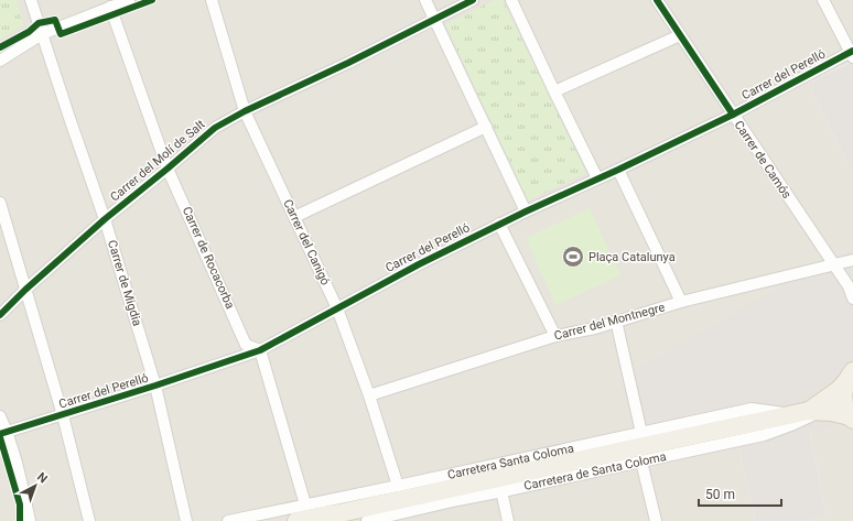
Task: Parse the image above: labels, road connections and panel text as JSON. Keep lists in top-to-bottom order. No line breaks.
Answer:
{"streets":{"main road":["Carretera Santa Coloma"],"street":["Carrer del Perelló","Carrer de Camós","Carrer del Molí de Salt","Carrer del Canigó","Carrer de Rocacorba","Carrer de Migdia","Carrer del Montnegre","Carretera de Santa Coloma"]},"crossings":[["Carrer del Perelló","Carrer de Camós"],["Carrer del Perelló","Carrer del Canigó"],["Carrer del Perelló","Carrer de Rocacorba"],["Carrer del Perelló","Carrer de Migdia"],["Carrer de Camós","Carrer del Montnegre"],["Carrer del Molí de Salt","Carrer del Canigó"],["Carrer del Molí de Salt","Carrer de Rocacorba"],["Carrer del Molí de Salt","Carrer de Migdia"],["Carrer del Canigó","Carrer del Montnegre"],["Carrer del Canigó","Carretera Santa Coloma"],["Carretera Santa Coloma","Carretera de Santa Coloma"]],"places":{"sports":["Plaça Catalunya"]},"scale_bar":"50 m","north":"top right"}
